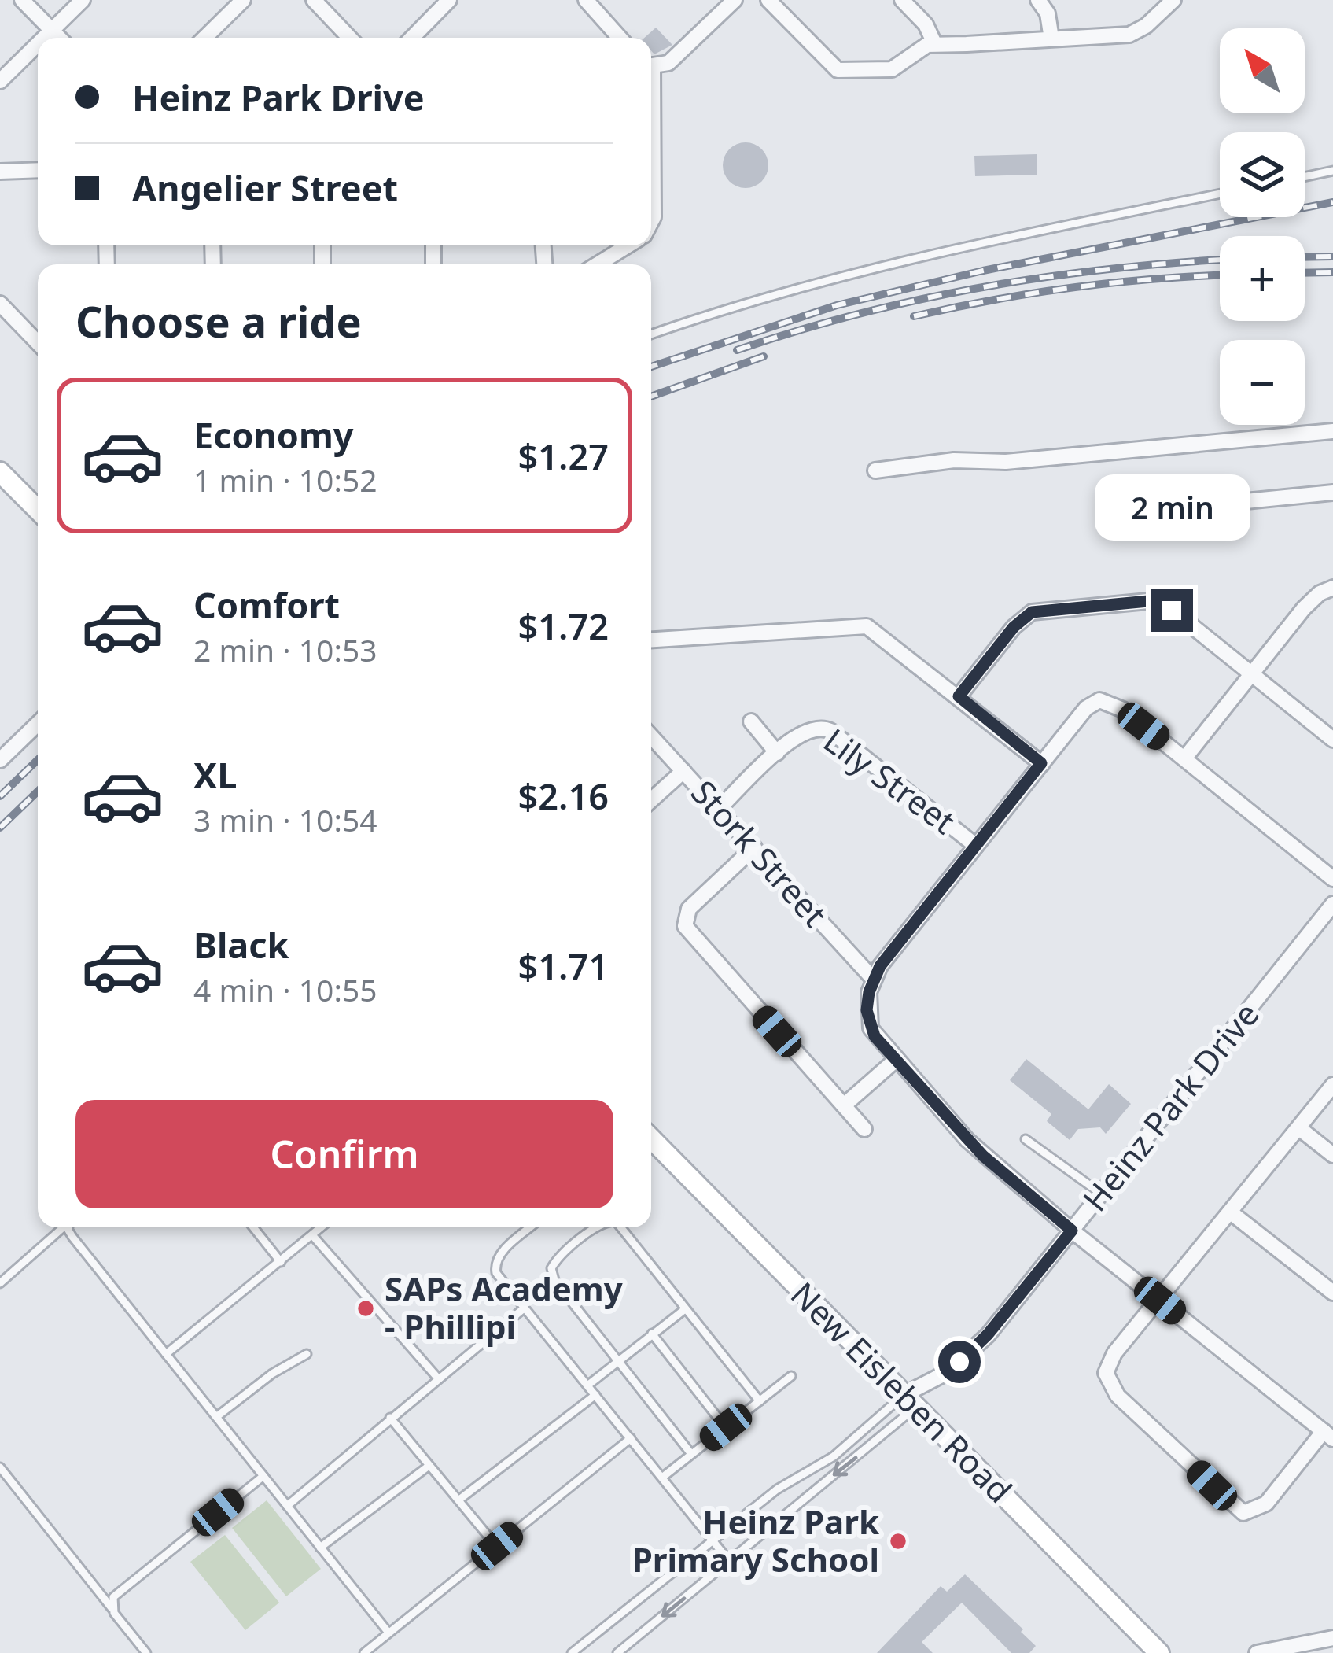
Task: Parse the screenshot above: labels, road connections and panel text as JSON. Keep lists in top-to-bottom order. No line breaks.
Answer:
{"streets":{"main road":["New Eisleben Road"],"street":["Lily Street","Stork Street","Heinz Park Drive"]},"crossings":[["Lily Street","Stork Street"],["Heinz Park Drive","New Eisleben Road"]],"places":["SAPs Academy - Phillipi","Heinz Park Primary School"],"north":"top left","page":{"map_buttons":["+","−"],"banner":["Heinz Park Drive","Angelier Street"],"heading":"Choose a ride","list":[{"name":"Economy","note":"1 min · 10:52","value":"$1.27"},{"name":"Comfort","note":"2 min · 10:53","value":"$1.72"},{"name":"XL","note":"3 min · 10:54","value":"$2.16"},{"name":"Black","note":"4 min · 10:55","value":"$1.71"}],"bubble":"2 min","buttons":"Confirm"}}
